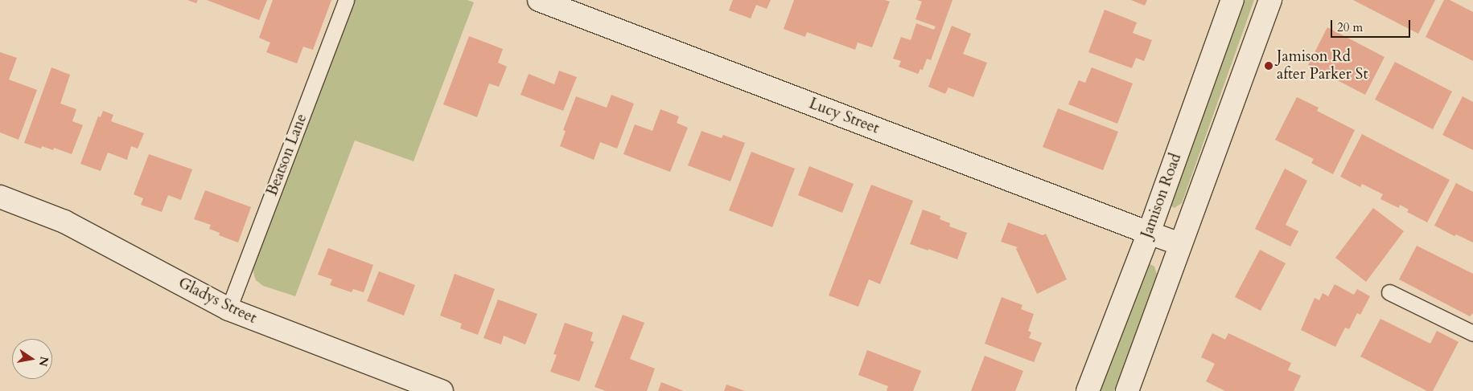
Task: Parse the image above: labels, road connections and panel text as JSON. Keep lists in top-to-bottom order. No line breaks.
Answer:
{"streets":{"street":["Lucy Street","Jamison Road","Gladys Street"],"lane":["Beatson Lane"]},"crossings":[["Lucy Street","Jamison Road"],["Beatson Lane","Gladys Street"]],"places":["Jamison Rd after Parker St"],"scale_bar":"20 m","north":"right"}
